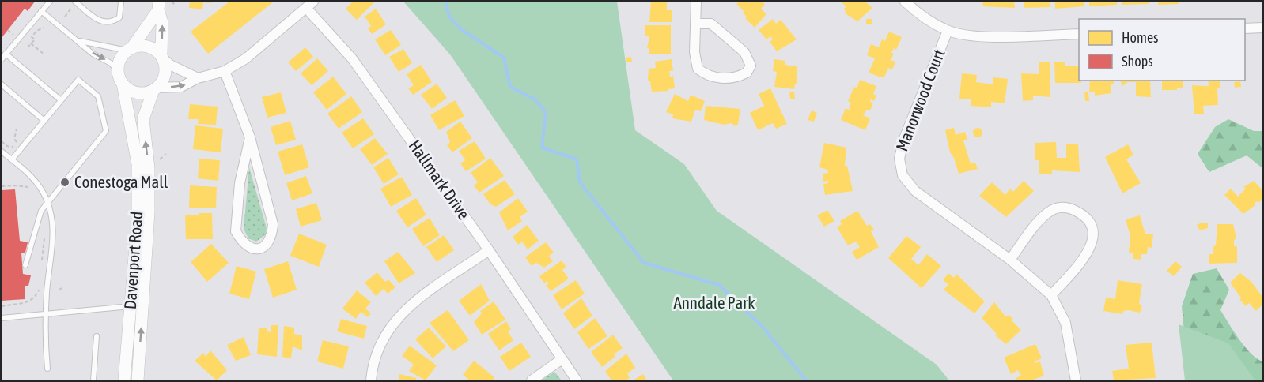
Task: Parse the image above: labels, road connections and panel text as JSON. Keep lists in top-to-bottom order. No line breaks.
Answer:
{"streets":{"street":["Manorwood Court","Hallmark Drive","Davenport Road"]},"parks":["Anndale Park"],"places":["Conestoga Mall"],"legend":["Homes","Shops"]}
